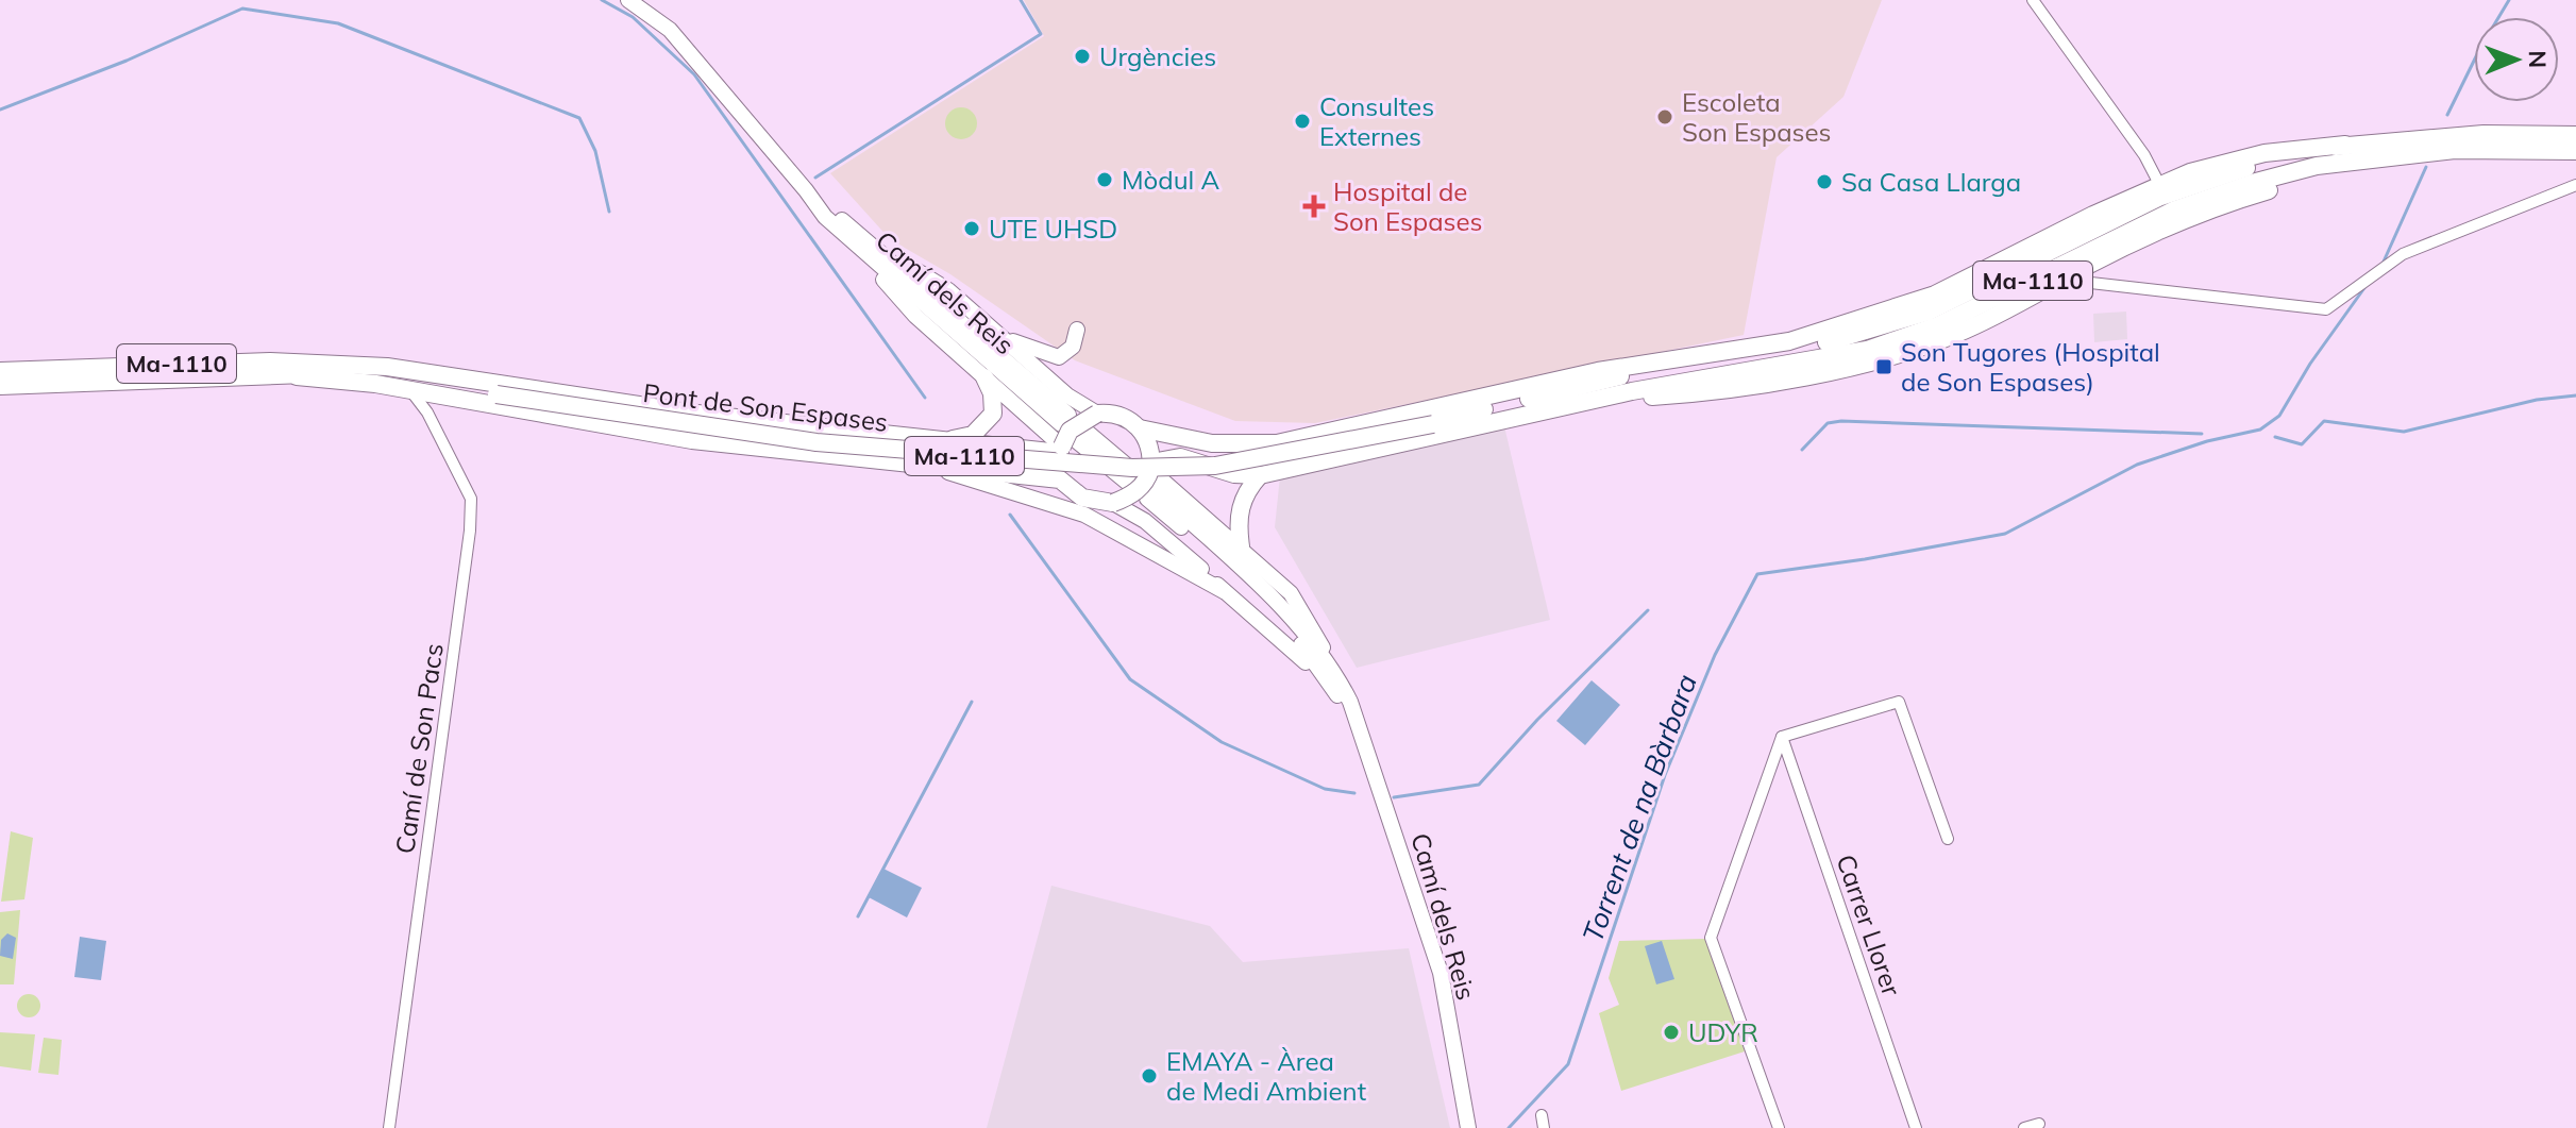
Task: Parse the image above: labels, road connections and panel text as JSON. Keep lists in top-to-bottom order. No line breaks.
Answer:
{"streets":{"main road":["Ma-1110","Pont de Son Espases"],"street":["Camí dels Reis","Camí de Son Pacs","Carrer Llorer"]},"crossings":[["Ma-1110","Pont de Son Espases"],["Ma-1110","Camí de Son Pacs"]],"water":["Torrent de na Bàrbara"],"places":{"other":["Urgències","Escoleta Son Espases","Consultes Externes","Mòdul A","Sa Casa Llarga","UTE UHSD","UDYR","EMAYA - Àrea de Medi Ambient"],"health":["Hospital de Son Espases"],"transit":["Son Tugores (Hospital de Son Espases)"]},"north":"right"}
